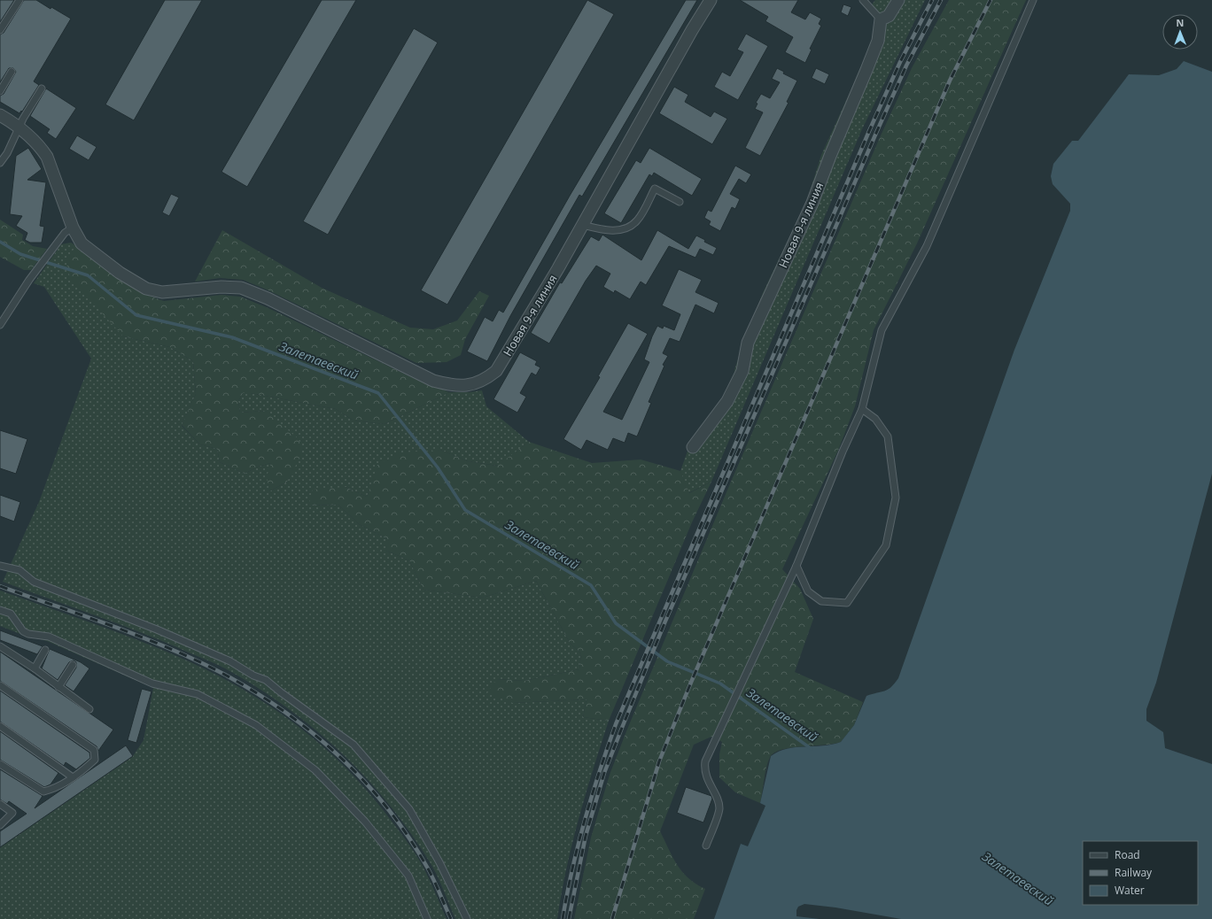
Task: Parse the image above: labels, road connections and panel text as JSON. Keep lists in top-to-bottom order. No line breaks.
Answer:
{"streets":{"street":["Новая 9-я линия"]},"water":["Залетаевский"],"legend":["Road","Railway","Water"],"north":"top"}
